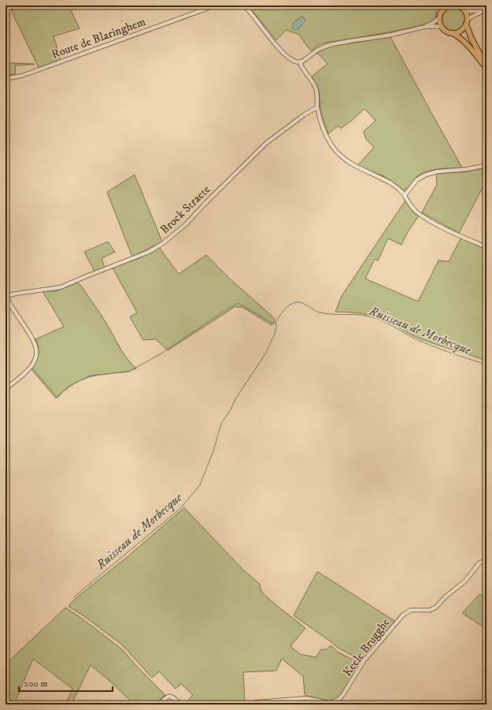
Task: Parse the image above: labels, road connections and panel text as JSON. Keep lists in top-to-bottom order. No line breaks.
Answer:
{"streets":{"street":["Route de Blaringhem","Brock Straete","Keele Brugghe"]},"water":["Ruisseau de Morbecque"],"scale_bar":"200 m"}
